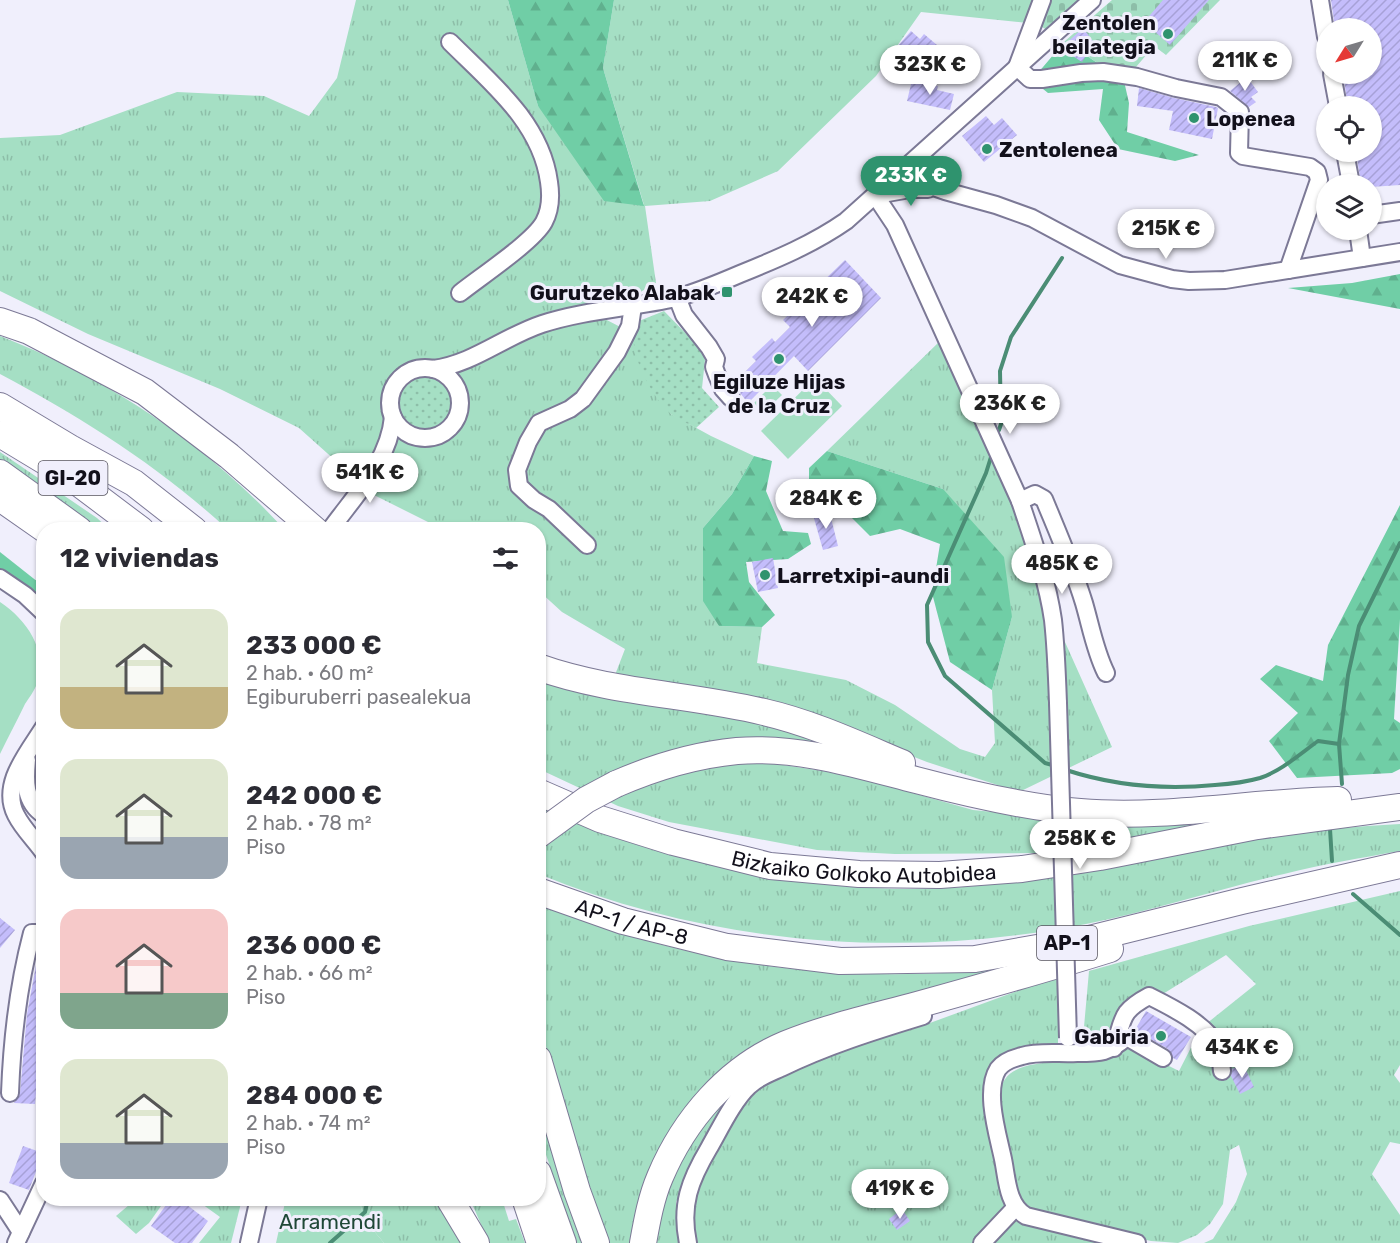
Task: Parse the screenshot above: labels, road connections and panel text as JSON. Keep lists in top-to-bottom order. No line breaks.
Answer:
{"streets":{"highway":["GI-20","Bizkaiko Golkoko Autobidea","AP-1 / AP-8","AP-1"]},"crossings":[["AP-1 / AP-8","AP-1"]],"parks":["Arramendi"],"places":{"other":["Zentolen beilategia","Lopenea","Zentolenea","Egiluze Hijas de la Cruz","Larretxipi-aundi","Gabiria"],"transit":["Gurutzeko Alabak"]},"north":"bottom left","page":{"price":["211K €","323K €","233K €","215K €","242K €","236K €","541K €","284K €","485K €","258K €","434K €","419K €"],"heading":"12 viviendas","list":[{"name":"233 000 €","note":"2 hab. · 60 m² · Egiburuberri pasealekua"},{"name":"242 000 €","note":"2 hab. · 78 m² · Piso"},{"name":"236 000 €","note":"2 hab. · 66 m² · Piso"},{"name":"284 000 €","note":"2 hab. · 74 m² · Piso"}]}}
